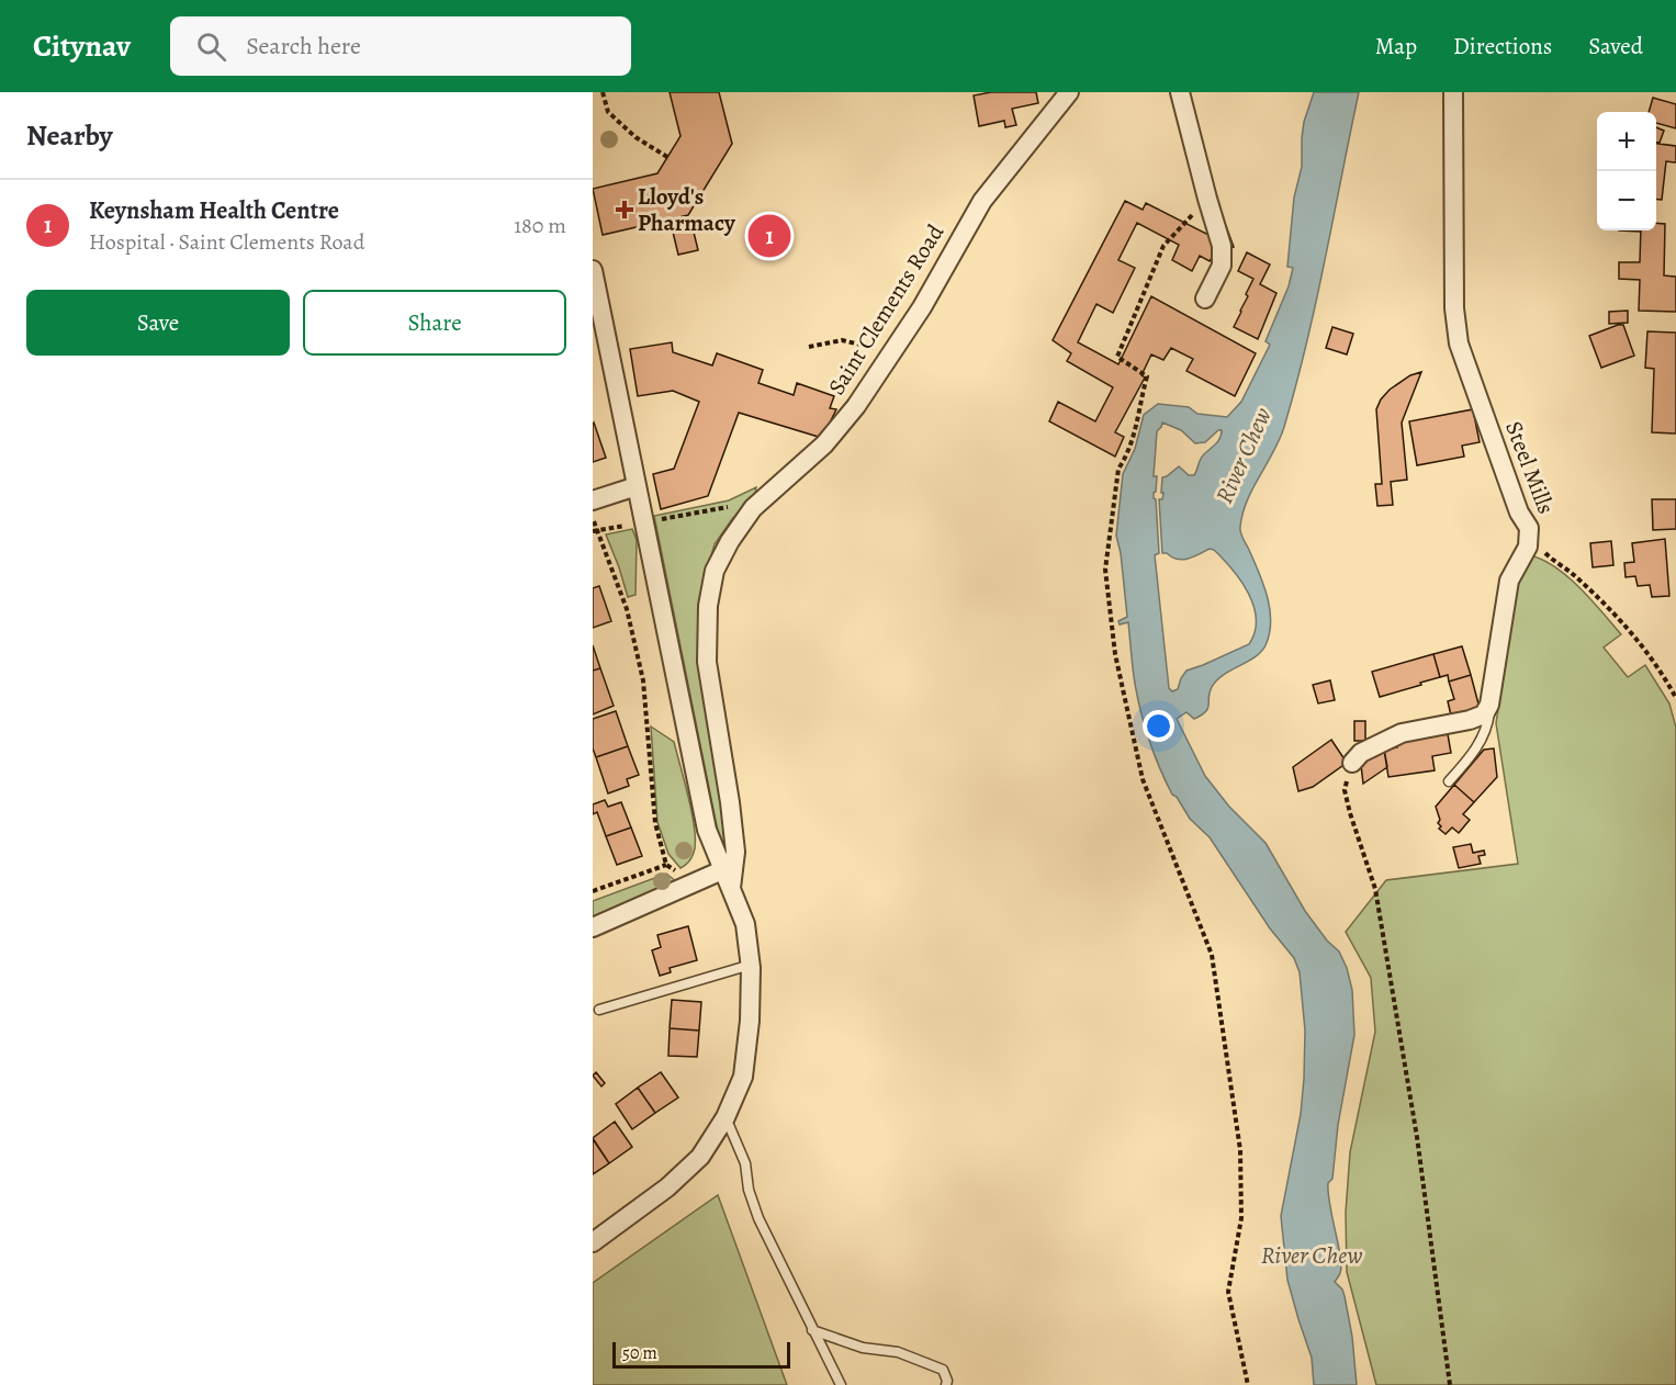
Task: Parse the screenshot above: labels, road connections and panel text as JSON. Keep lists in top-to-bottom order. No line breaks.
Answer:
{"streets":{"street":["Saint Clements Road","Steel Mills"]},"water":["River Chew"],"places":{"health":["Lloyd's Pharmacy"]},"scale_bar":"50 m","page":{"header":"Citynav","search":"Search here","nav":["Map","Directions","Saved"],"heading":"Nearby","map_buttons":["+","−"],"list":[{"mark":"1","name":"Keynsham Health Centre","note":"Hospital · Saint Clements Road","value":"180 m"}],"pins":"1","buttons":["Save","Share"],"scale":"50 m"}}
